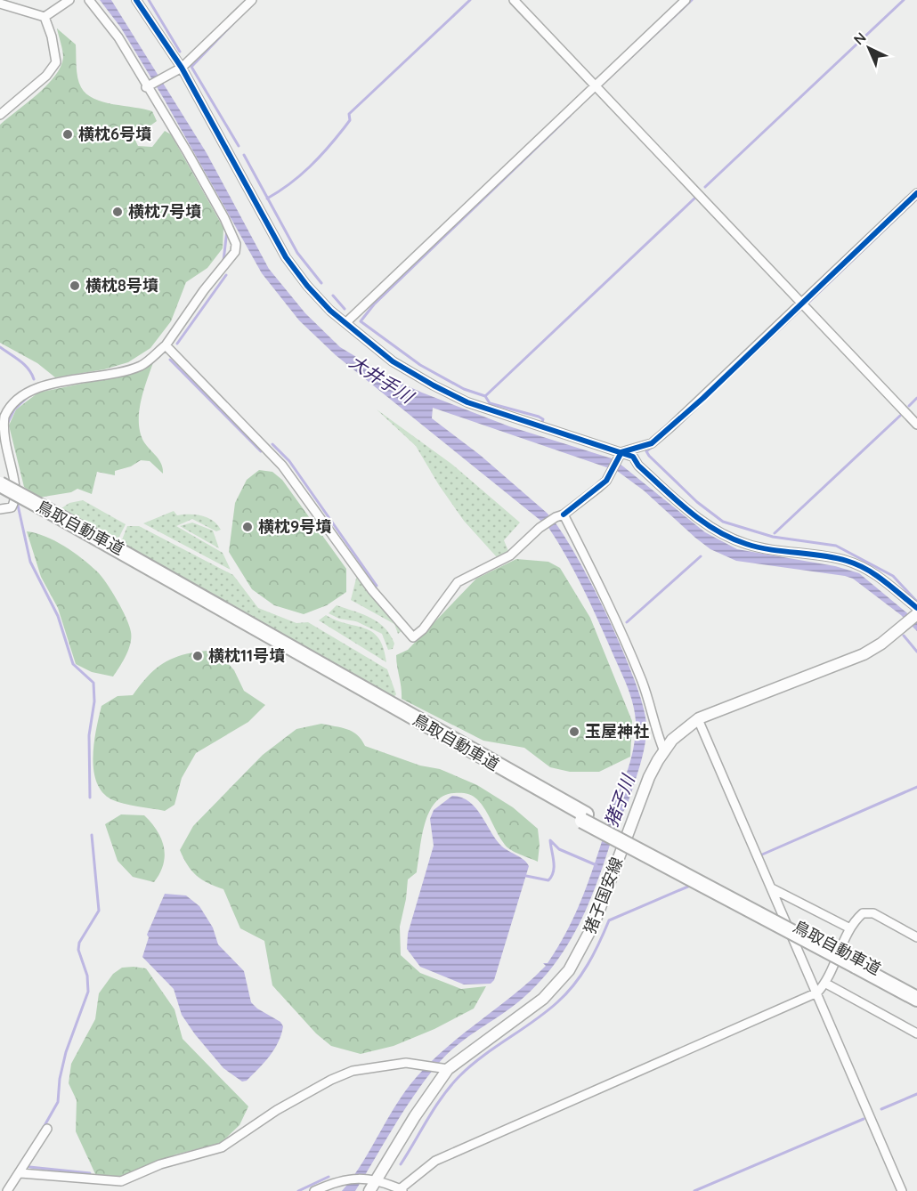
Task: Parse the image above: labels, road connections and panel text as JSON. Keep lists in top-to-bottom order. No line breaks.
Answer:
{"streets":{"highway":["鳥取自動車道"],"main road":["猪子国安線"]},"water":["大井手川","猪子川"],"places":["横枕6号墳","横枕7号墳","横枕8号墳","横枕9号墳","横枕11号墳","玉屋神社"],"north":"top left"}
